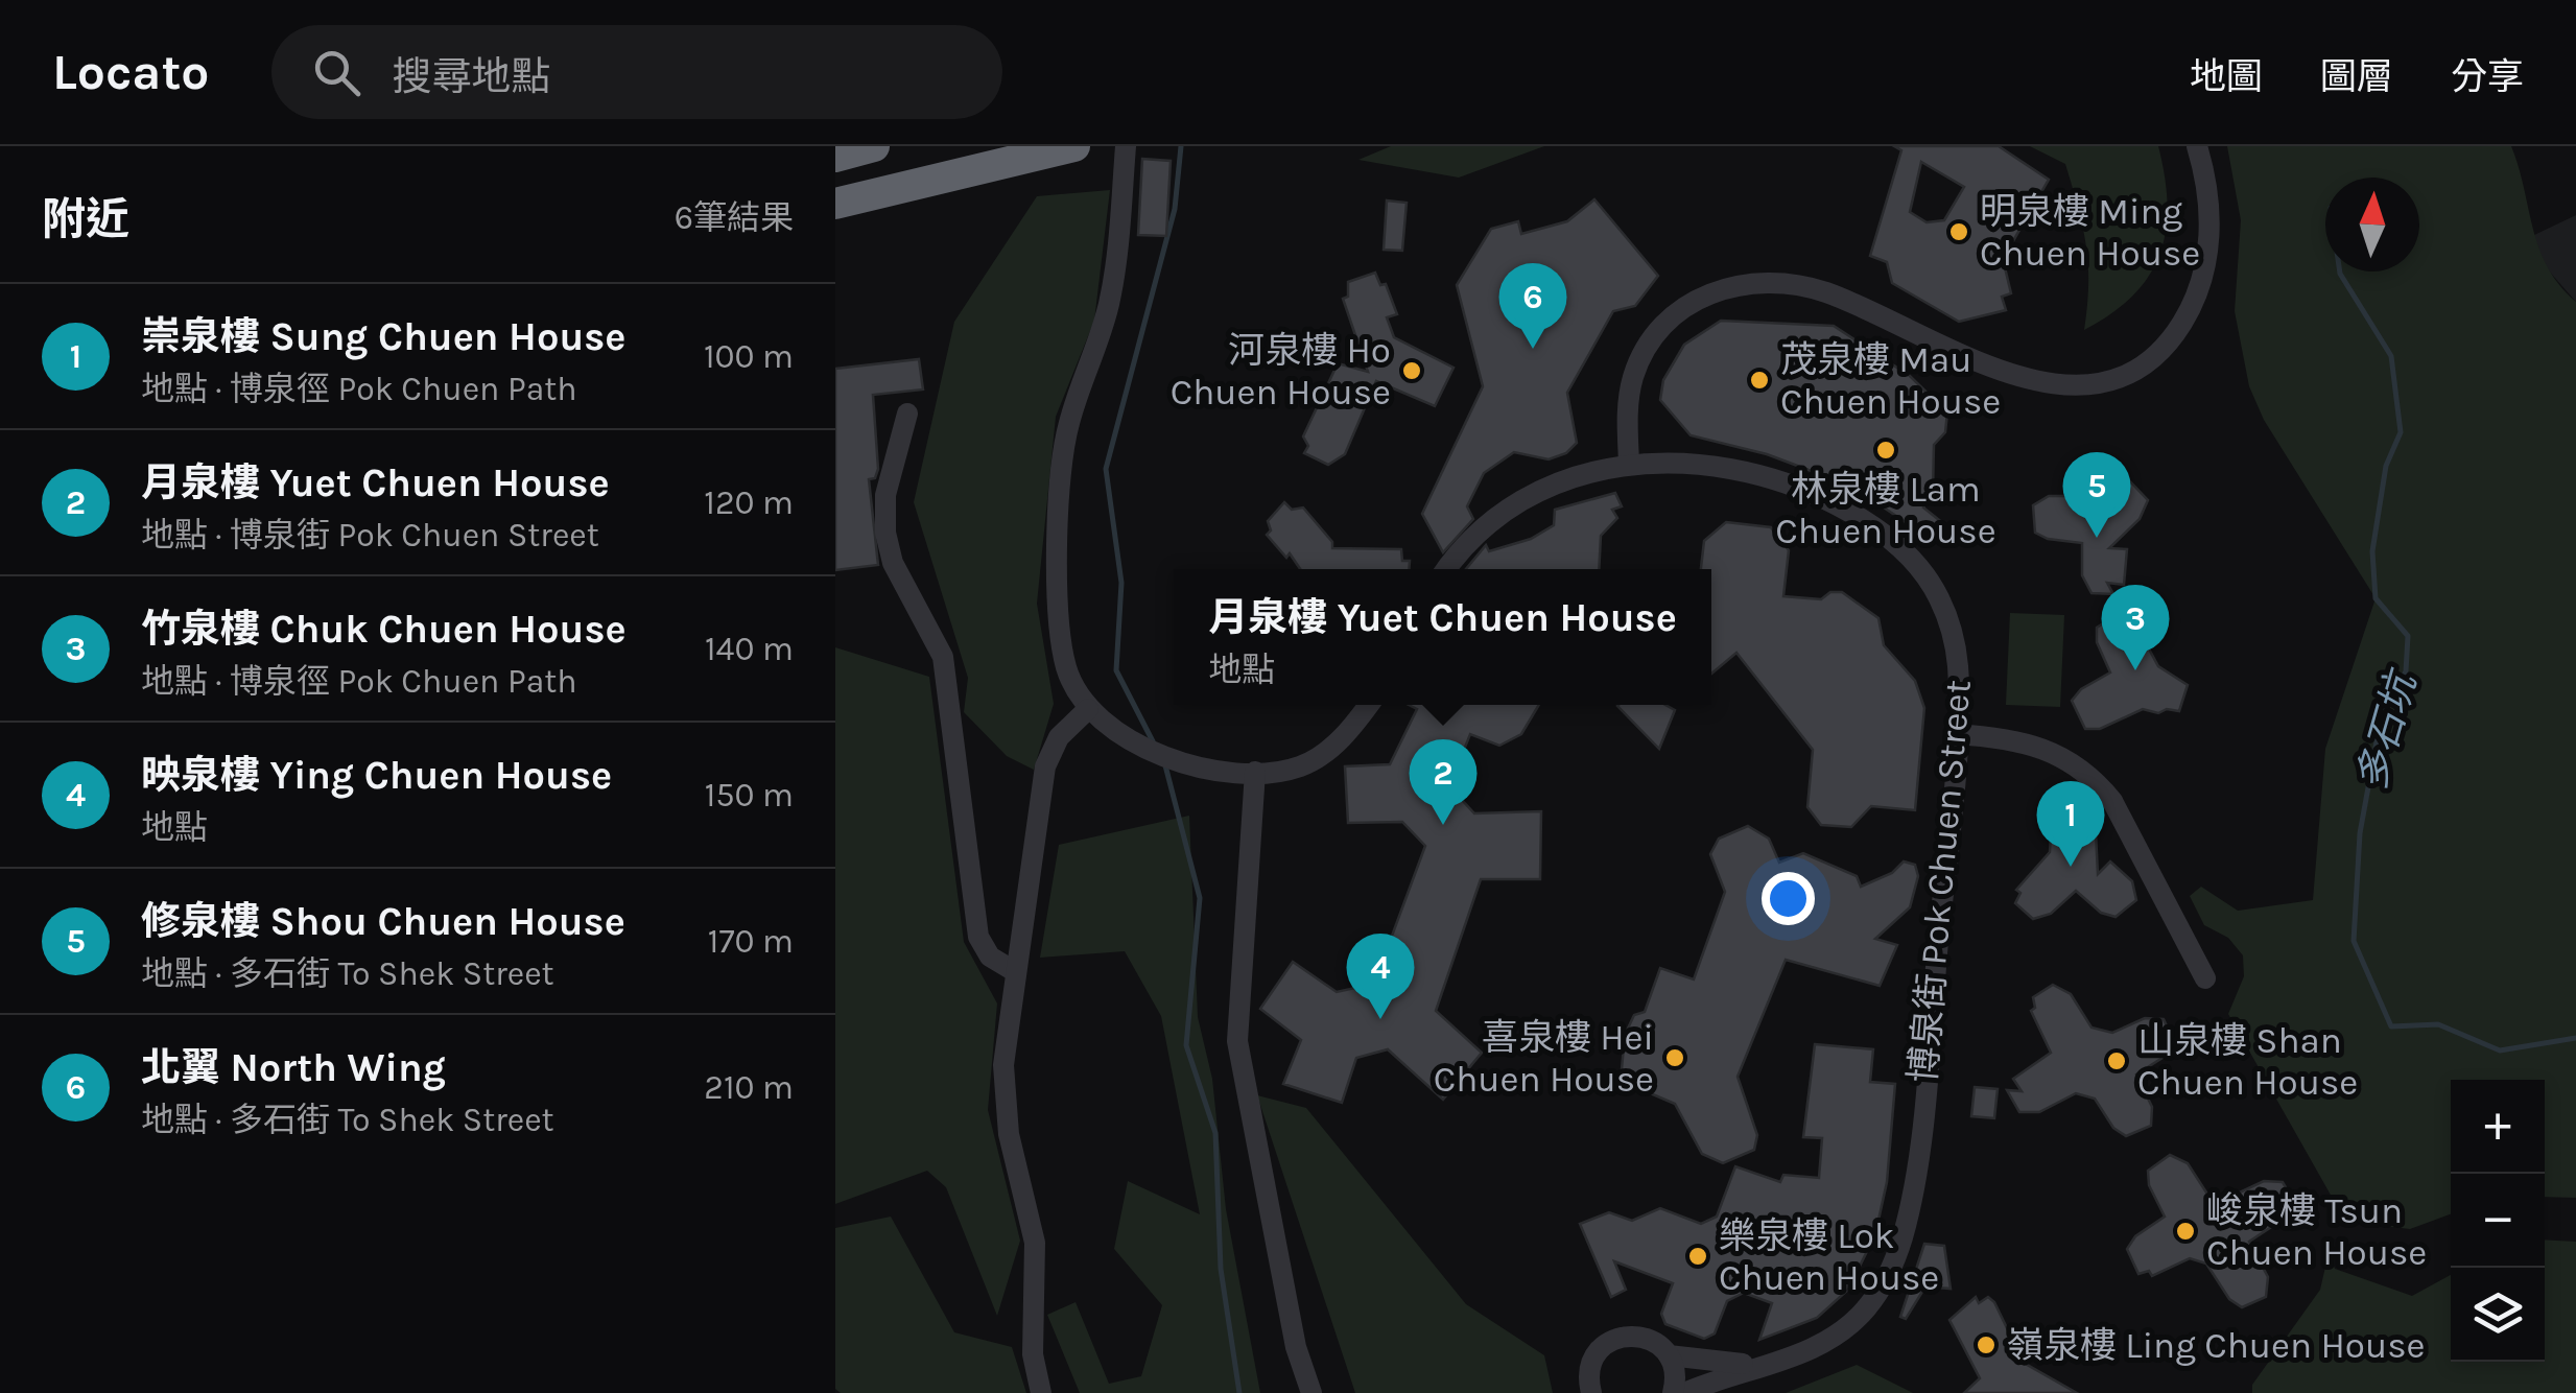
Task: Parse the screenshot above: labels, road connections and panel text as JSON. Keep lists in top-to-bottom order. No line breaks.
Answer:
{"streets":{"street":["博泉街 Pok Chuen Street"]},"water":["多石坑"],"places":["明泉樓 Ming Chuen House","河泉樓 Ho Chuen House","茂泉樓 Mau Chuen House","林泉樓 Lam Chuen House","喜泉樓 Hei Chuen House","山泉樓 Shan Chuen House","峻泉樓 Tsun Chuen House","樂泉樓 Lok Chuen House","嶺泉樓 Ling Chuen House"],"north":"top","page":{"header":"Locato","search":"搜尋地點","nav":["地圖","圖層","分享"],"heading":["附近","6筆結果"],"pins":["6","5","3","2","1","4"],"list":[{"mark":"1","name":"崇泉樓 Sung Chuen House","note":"地點 · 博泉徑 Pok Chuen Path","value":"100 m"},{"mark":"2","name":"月泉樓 Yuet Chuen House","note":"地點 · 博泉街 Pok Chuen Street","value":"120 m"},{"mark":"3","name":"竹泉樓 Chuk Chuen House","note":"地點 · 博泉徑 Pok Chuen Path","value":"140 m"},{"mark":"4","name":"映泉樓 Ying Chuen House","note":"地點","value":"150 m"},{"mark":"5","name":"修泉樓 Shou Chuen House","note":"地點 · 多石街 To Shek Street","value":"170 m"},{"mark":"6","name":"北翼 North Wing","note":"地點 · 多石街 To Shek Street","value":"210 m"}],"popup":["月泉樓 Yuet Chuen House","地點"],"map_buttons":["+","−"]}}
